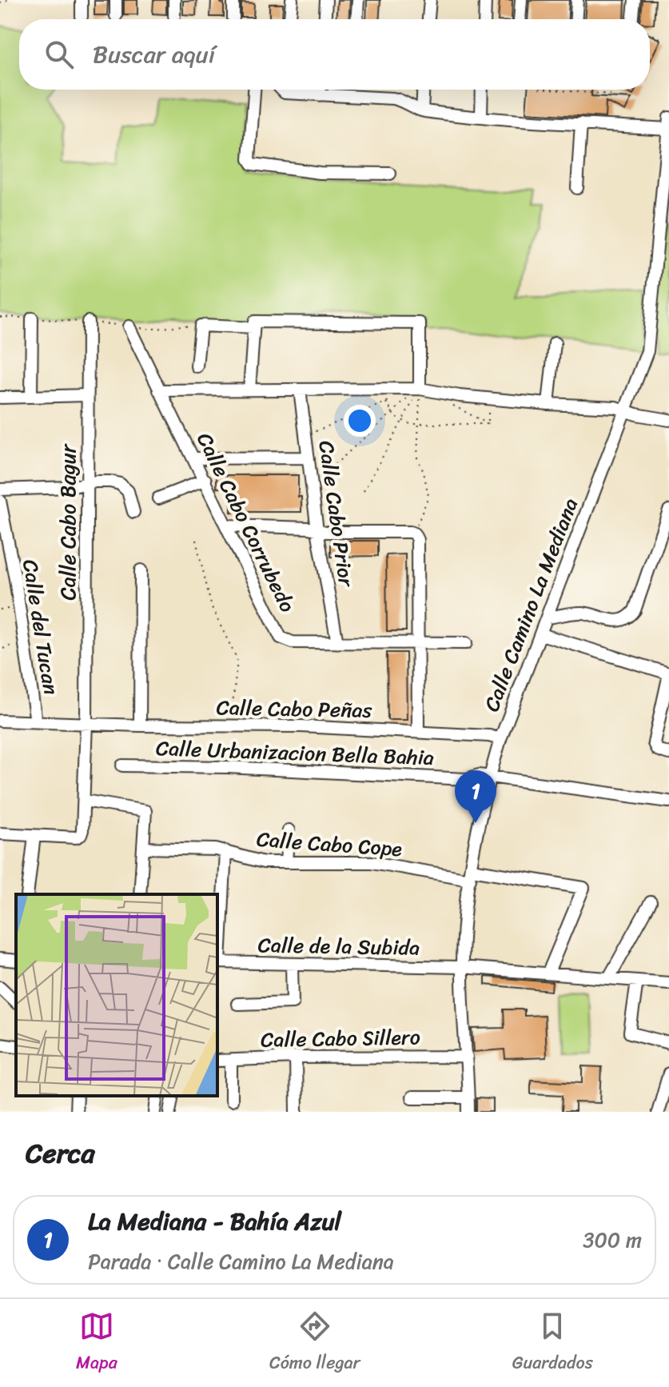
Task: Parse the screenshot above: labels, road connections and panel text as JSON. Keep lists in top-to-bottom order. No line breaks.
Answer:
{"streets":{"street":["Calle Cabo Prior","Calle Cabo Bagur","Calle Cabo Corrubedo","Calle Camino La Mediana","Calle del Tucan","Calle Cabo Peñas","Calle Urbanizacion Bella Bahia","Calle Cabo Cope","Calle de la Subida","Calle Cabo Sillero"]},"crossings":[["Calle Cabo Prior","Calle Cabo Corrubedo"],["Calle Cabo Bagur","Calle Cabo Peñas"],["Calle Camino La Mediana","Calle Cabo Peñas"],["Calle Camino La Mediana","Calle Urbanizacion Bella Bahia"],["Calle Camino La Mediana","Calle Cabo Cope"],["Calle Camino La Mediana","Calle de la Subida"],["Calle Camino La Mediana","Calle Cabo Sillero"],["Calle del Tucan","Calle Cabo Peñas"],["Calle Cabo Cope","Calle de la Subida"]],"page":{"search":"Buscar aquí","pins":"1","heading":"Cerca","list":[{"mark":"1","name":"La Mediana - Bahía Azul","note":"Parada · Calle Camino La Mediana","value":"300 m"}],"nav":["Mapa","Cómo llegar","Guardados"]}}
